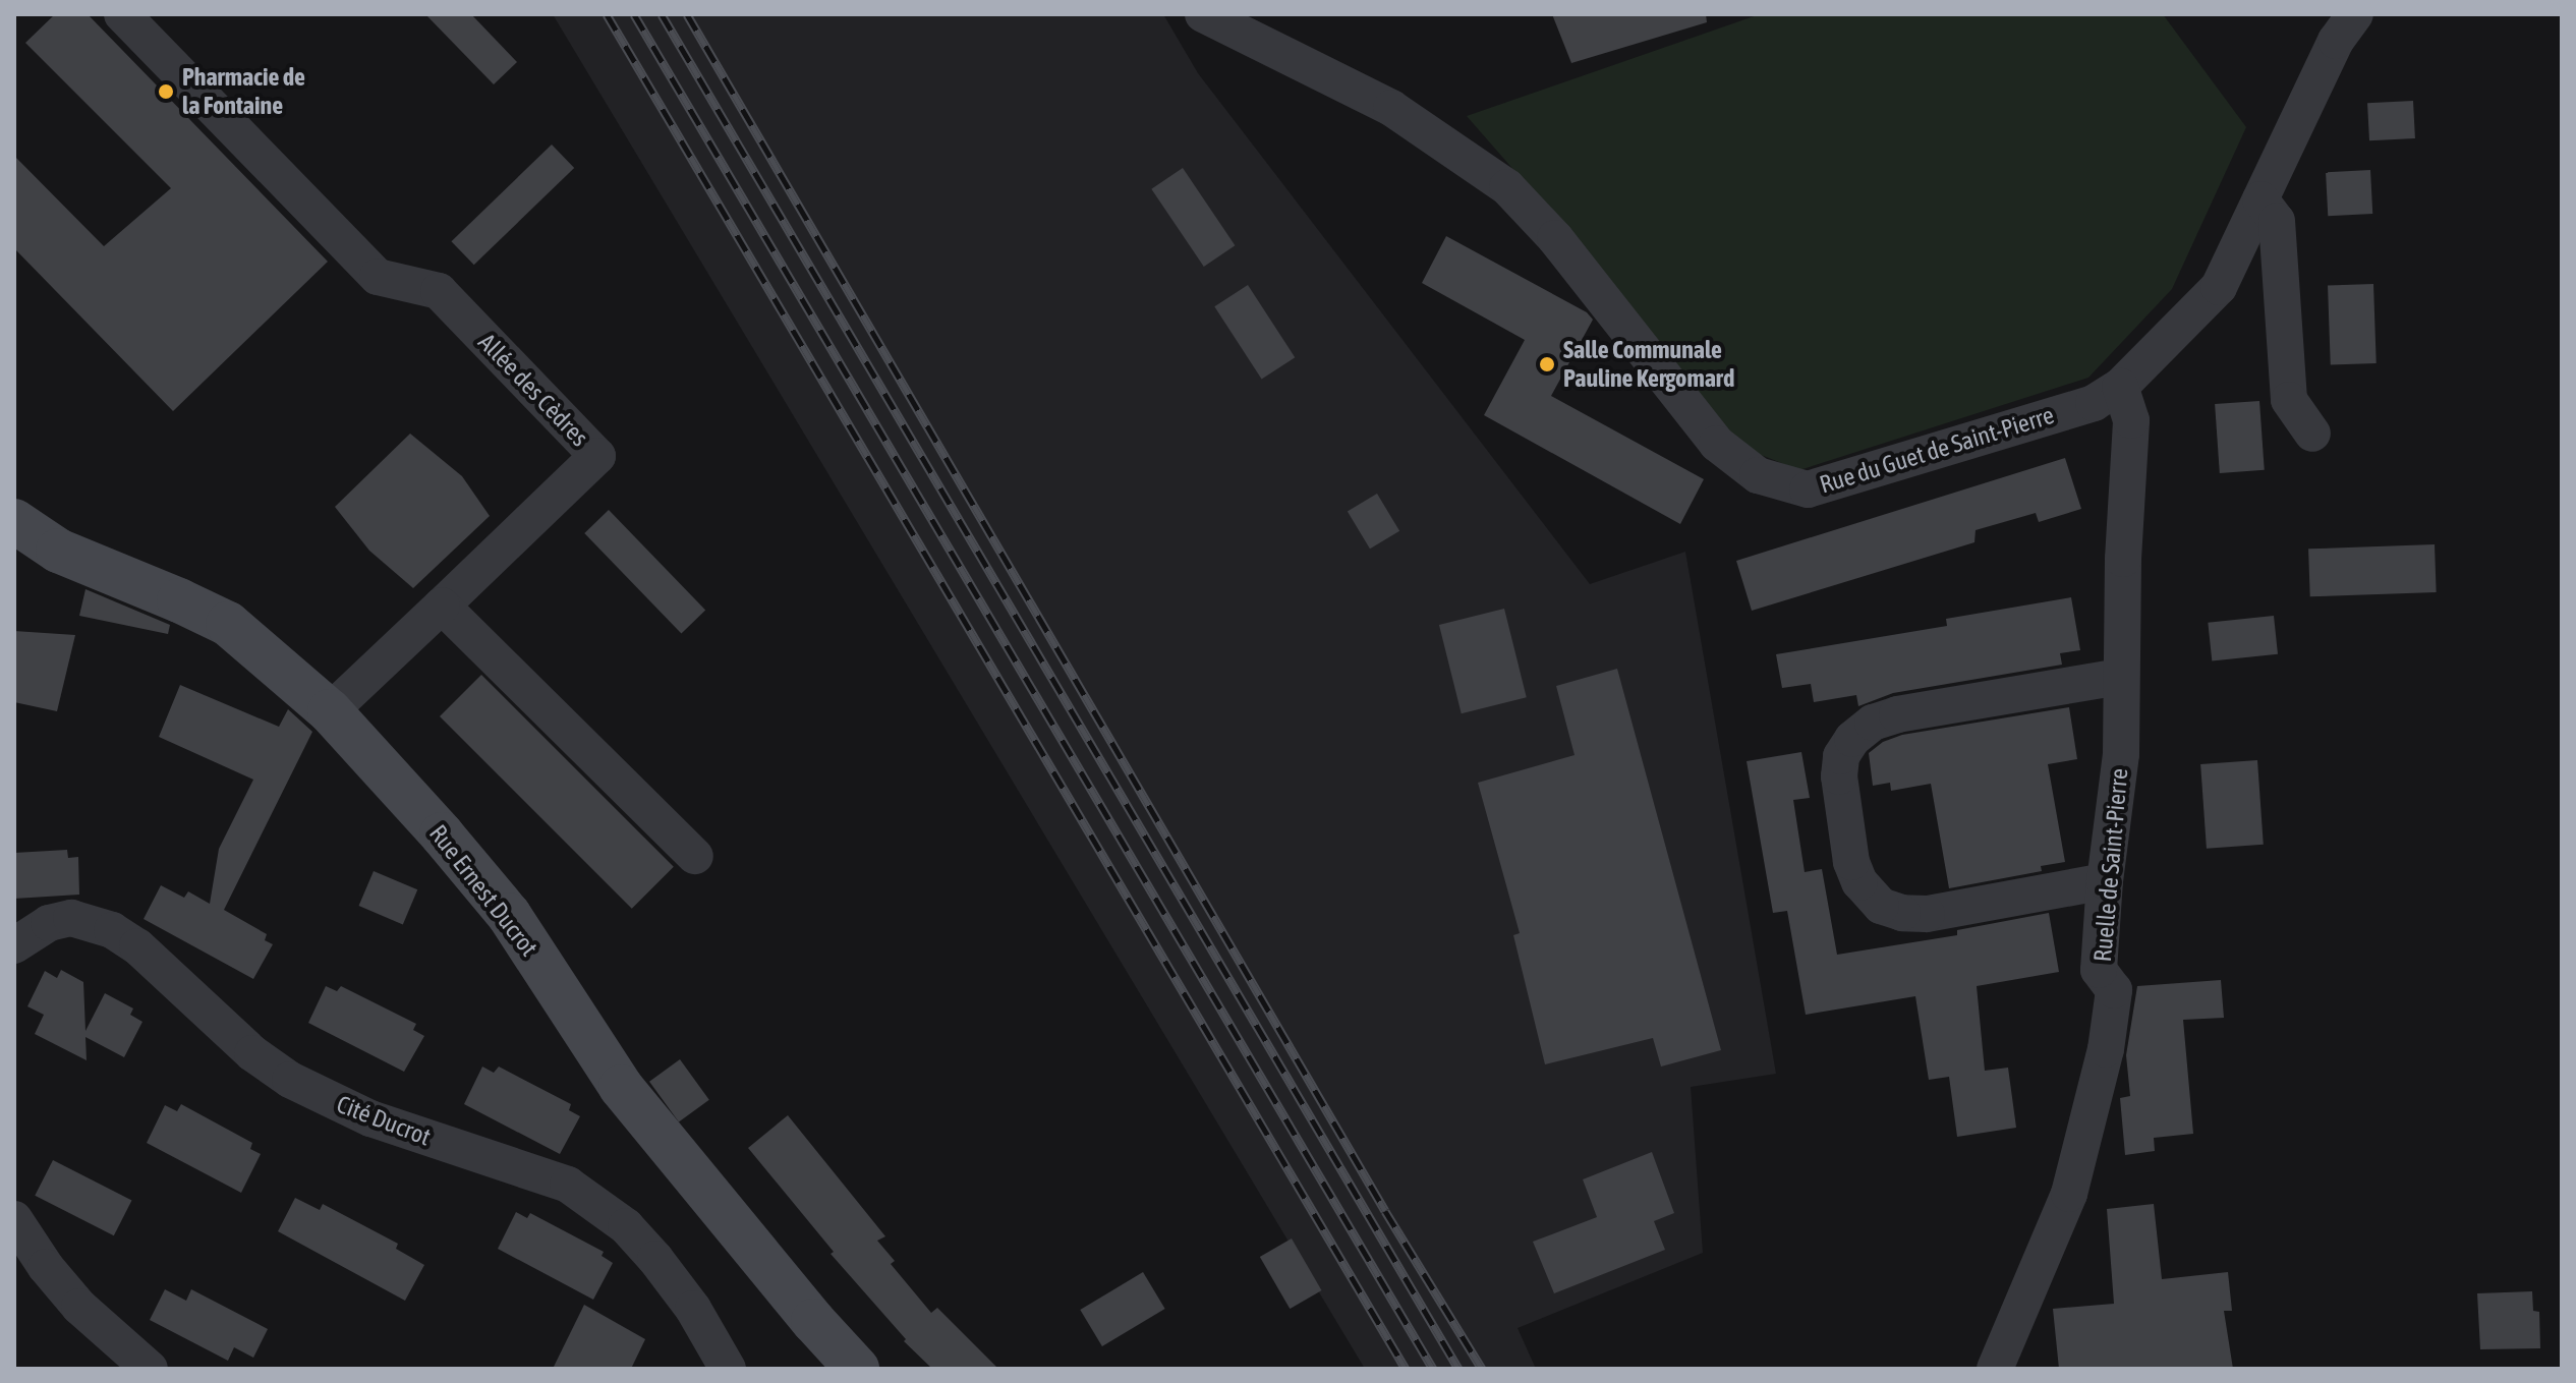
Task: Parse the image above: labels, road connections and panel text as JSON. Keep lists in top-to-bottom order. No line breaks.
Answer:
{"streets":{"main road":["Rue Ernest Ducrot"],"street":["Allée des Cèdres","Rue du Guet de Saint-Pierre","Ruelle de Saint-Pierre","Cité Ducrot"]},"crossings":[["Rue du Guet de Saint-Pierre","Ruelle de Saint-Pierre"]],"places":["Pharmacie de la Fontaine","Salle Communale Pauline Kergomard"]}
